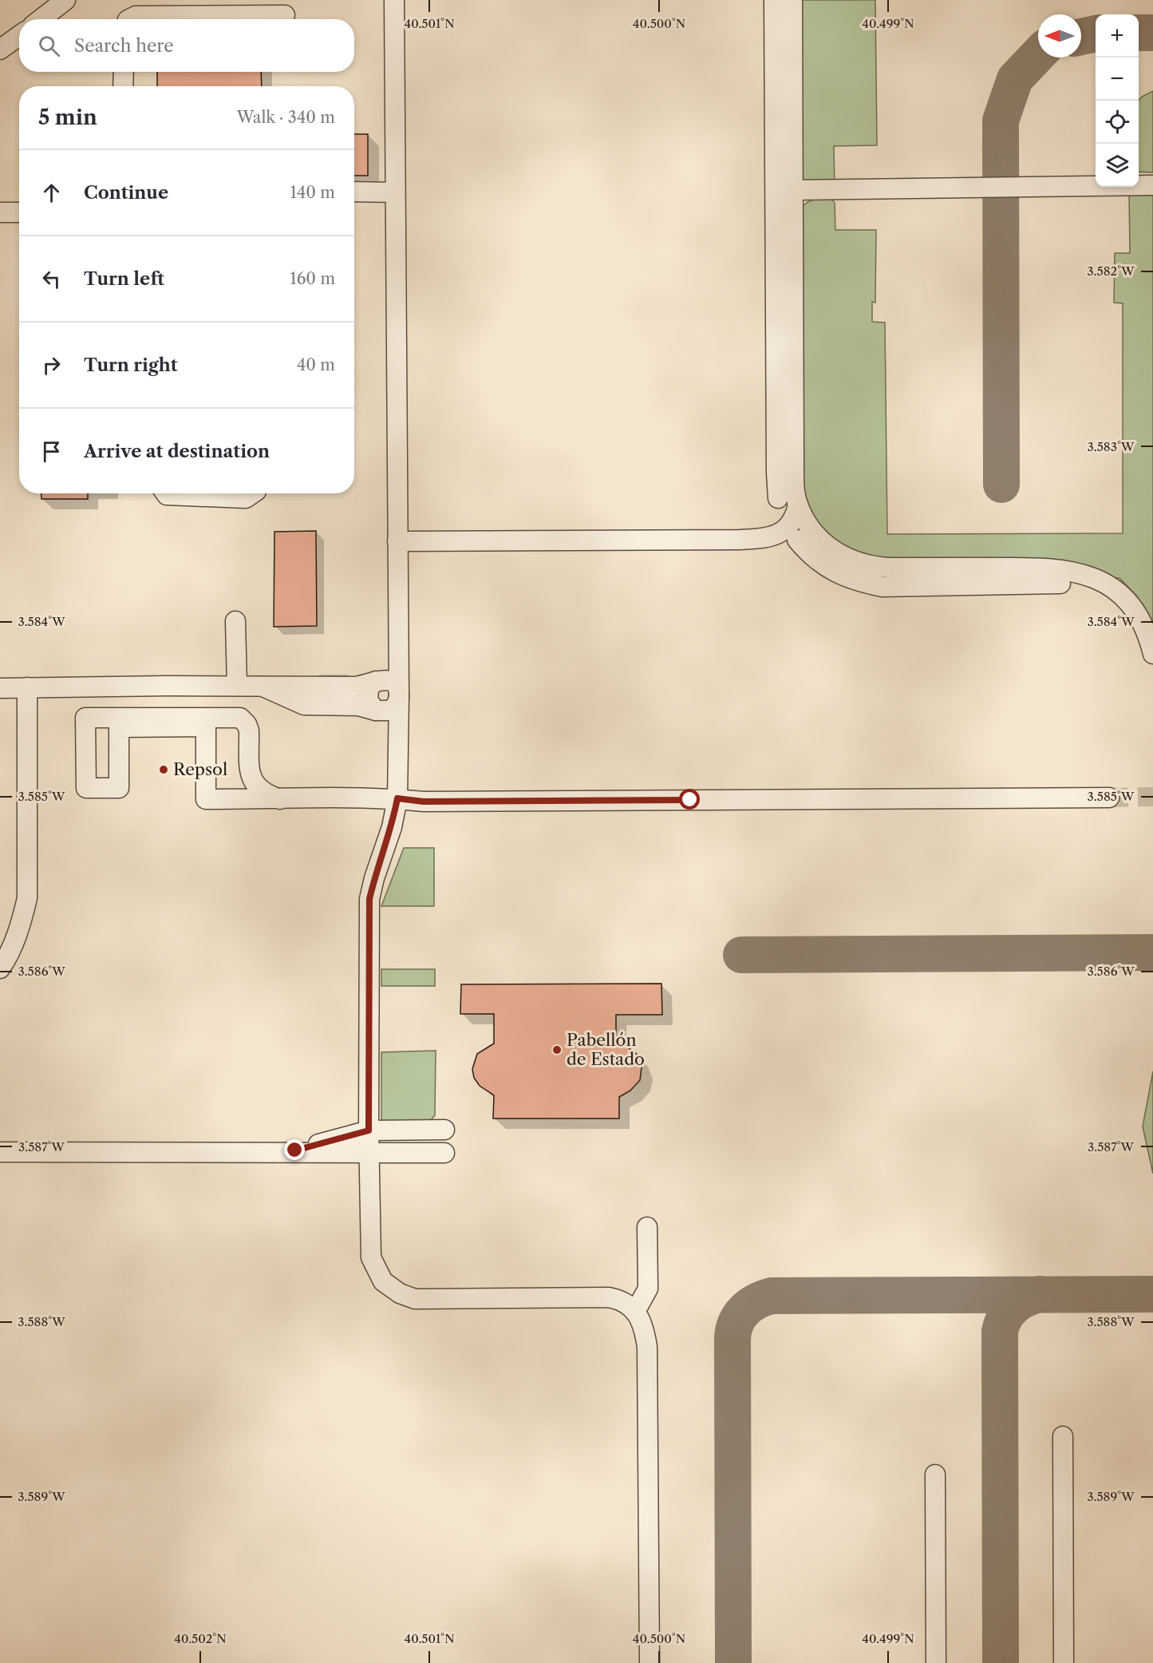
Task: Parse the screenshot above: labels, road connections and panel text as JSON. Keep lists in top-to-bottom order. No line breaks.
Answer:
{"places":["Repsol","Pabellón de Estado"],"north":"left","page":{"map_buttons":["+","−"],"search":"Search here","heading":["5 min","Walk · 340 m"],"list":[["Continue","140 m"],["Turn left","160 m"],["Turn right","40 m"],"Arrive at destination"]},"coordinates":["40.501°N","40.500°N","40.499°N","3.582°W","3.583°W","3.584°W","3.585°W","3.586°W","3.587°W","3.588°W","3.589°W","40.502°N"]}
